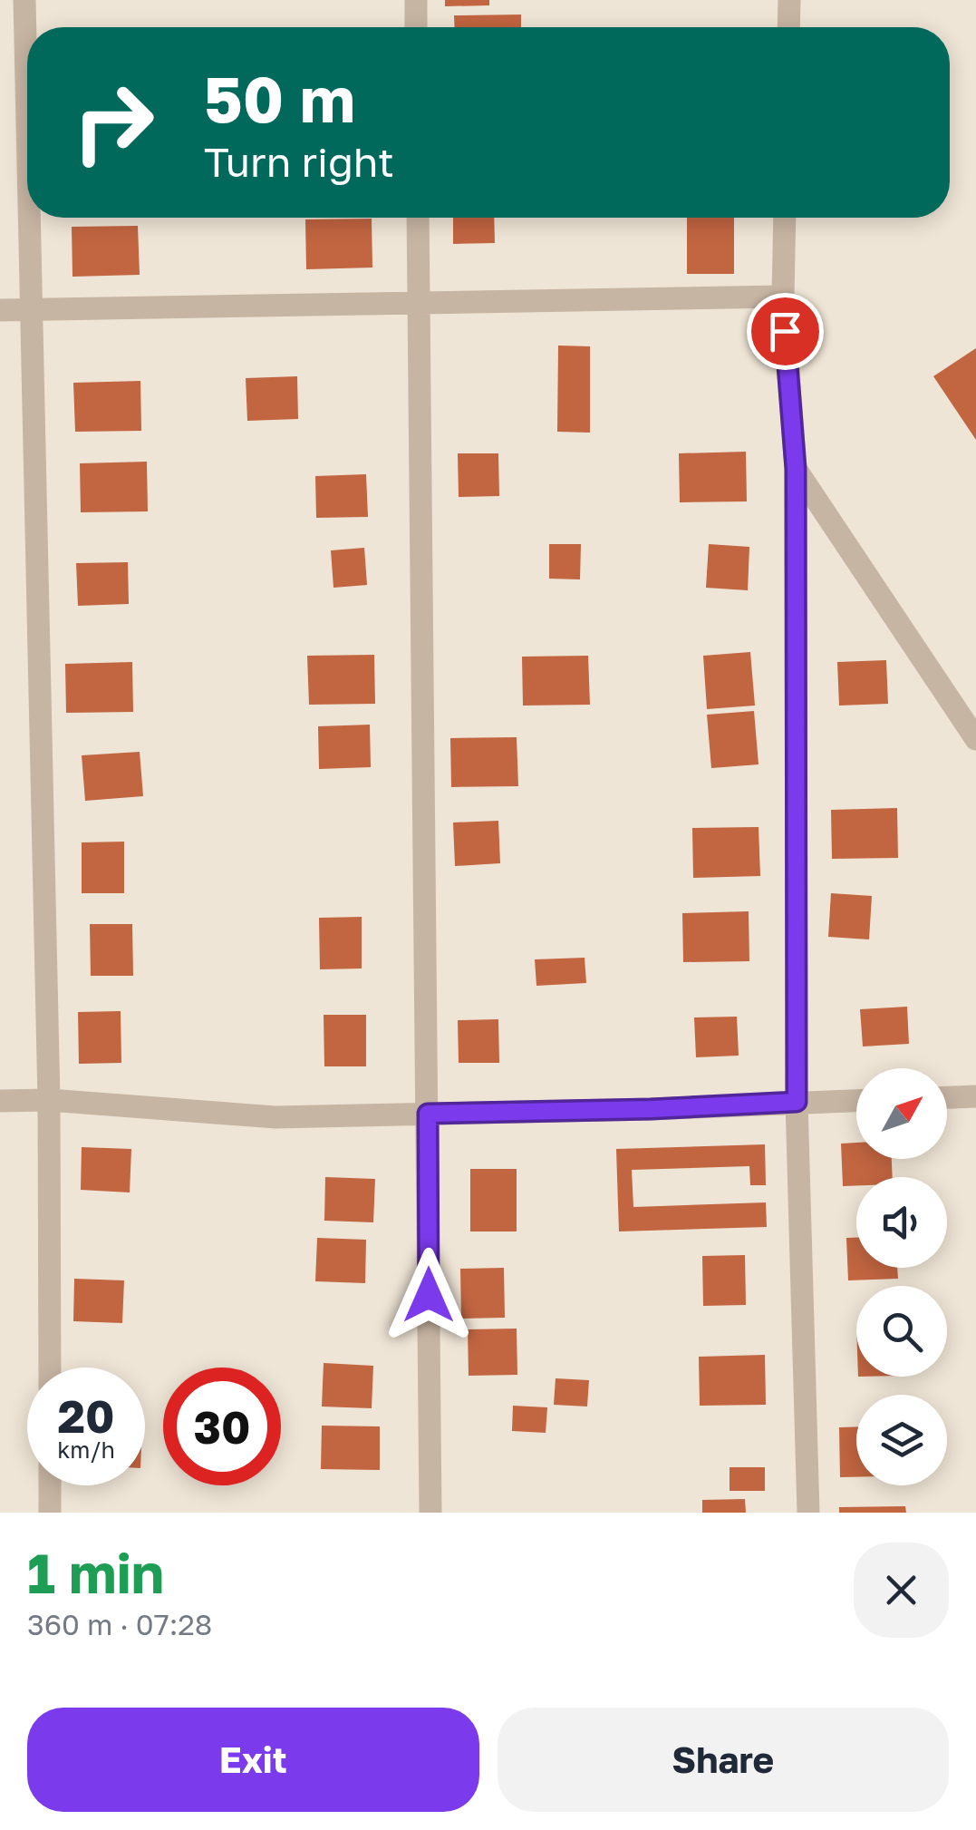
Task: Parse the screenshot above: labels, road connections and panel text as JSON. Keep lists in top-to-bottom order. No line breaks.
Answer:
{"north":"top right","page":{"turn":["50 m","Turn right"],"speed":"20 km/h","limit":"30","heading":["1 min","360 m · 07:28"],"buttons":["Exit","Share"]}}
